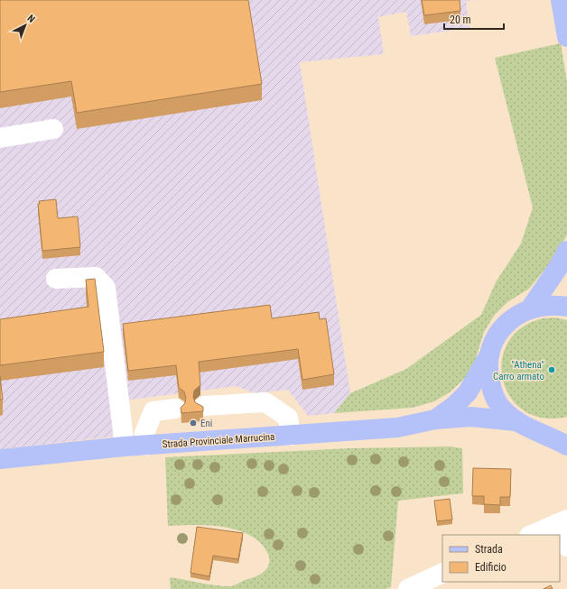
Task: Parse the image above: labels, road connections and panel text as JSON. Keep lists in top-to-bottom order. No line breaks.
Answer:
{"streets":{"main road":["Strada Provinciale Marrucina"]},"places":["\"Athena\" Carro armato","Eni"],"legend":["Strada","Edificio"],"scale_bar":"20 m","north":"top right"}
